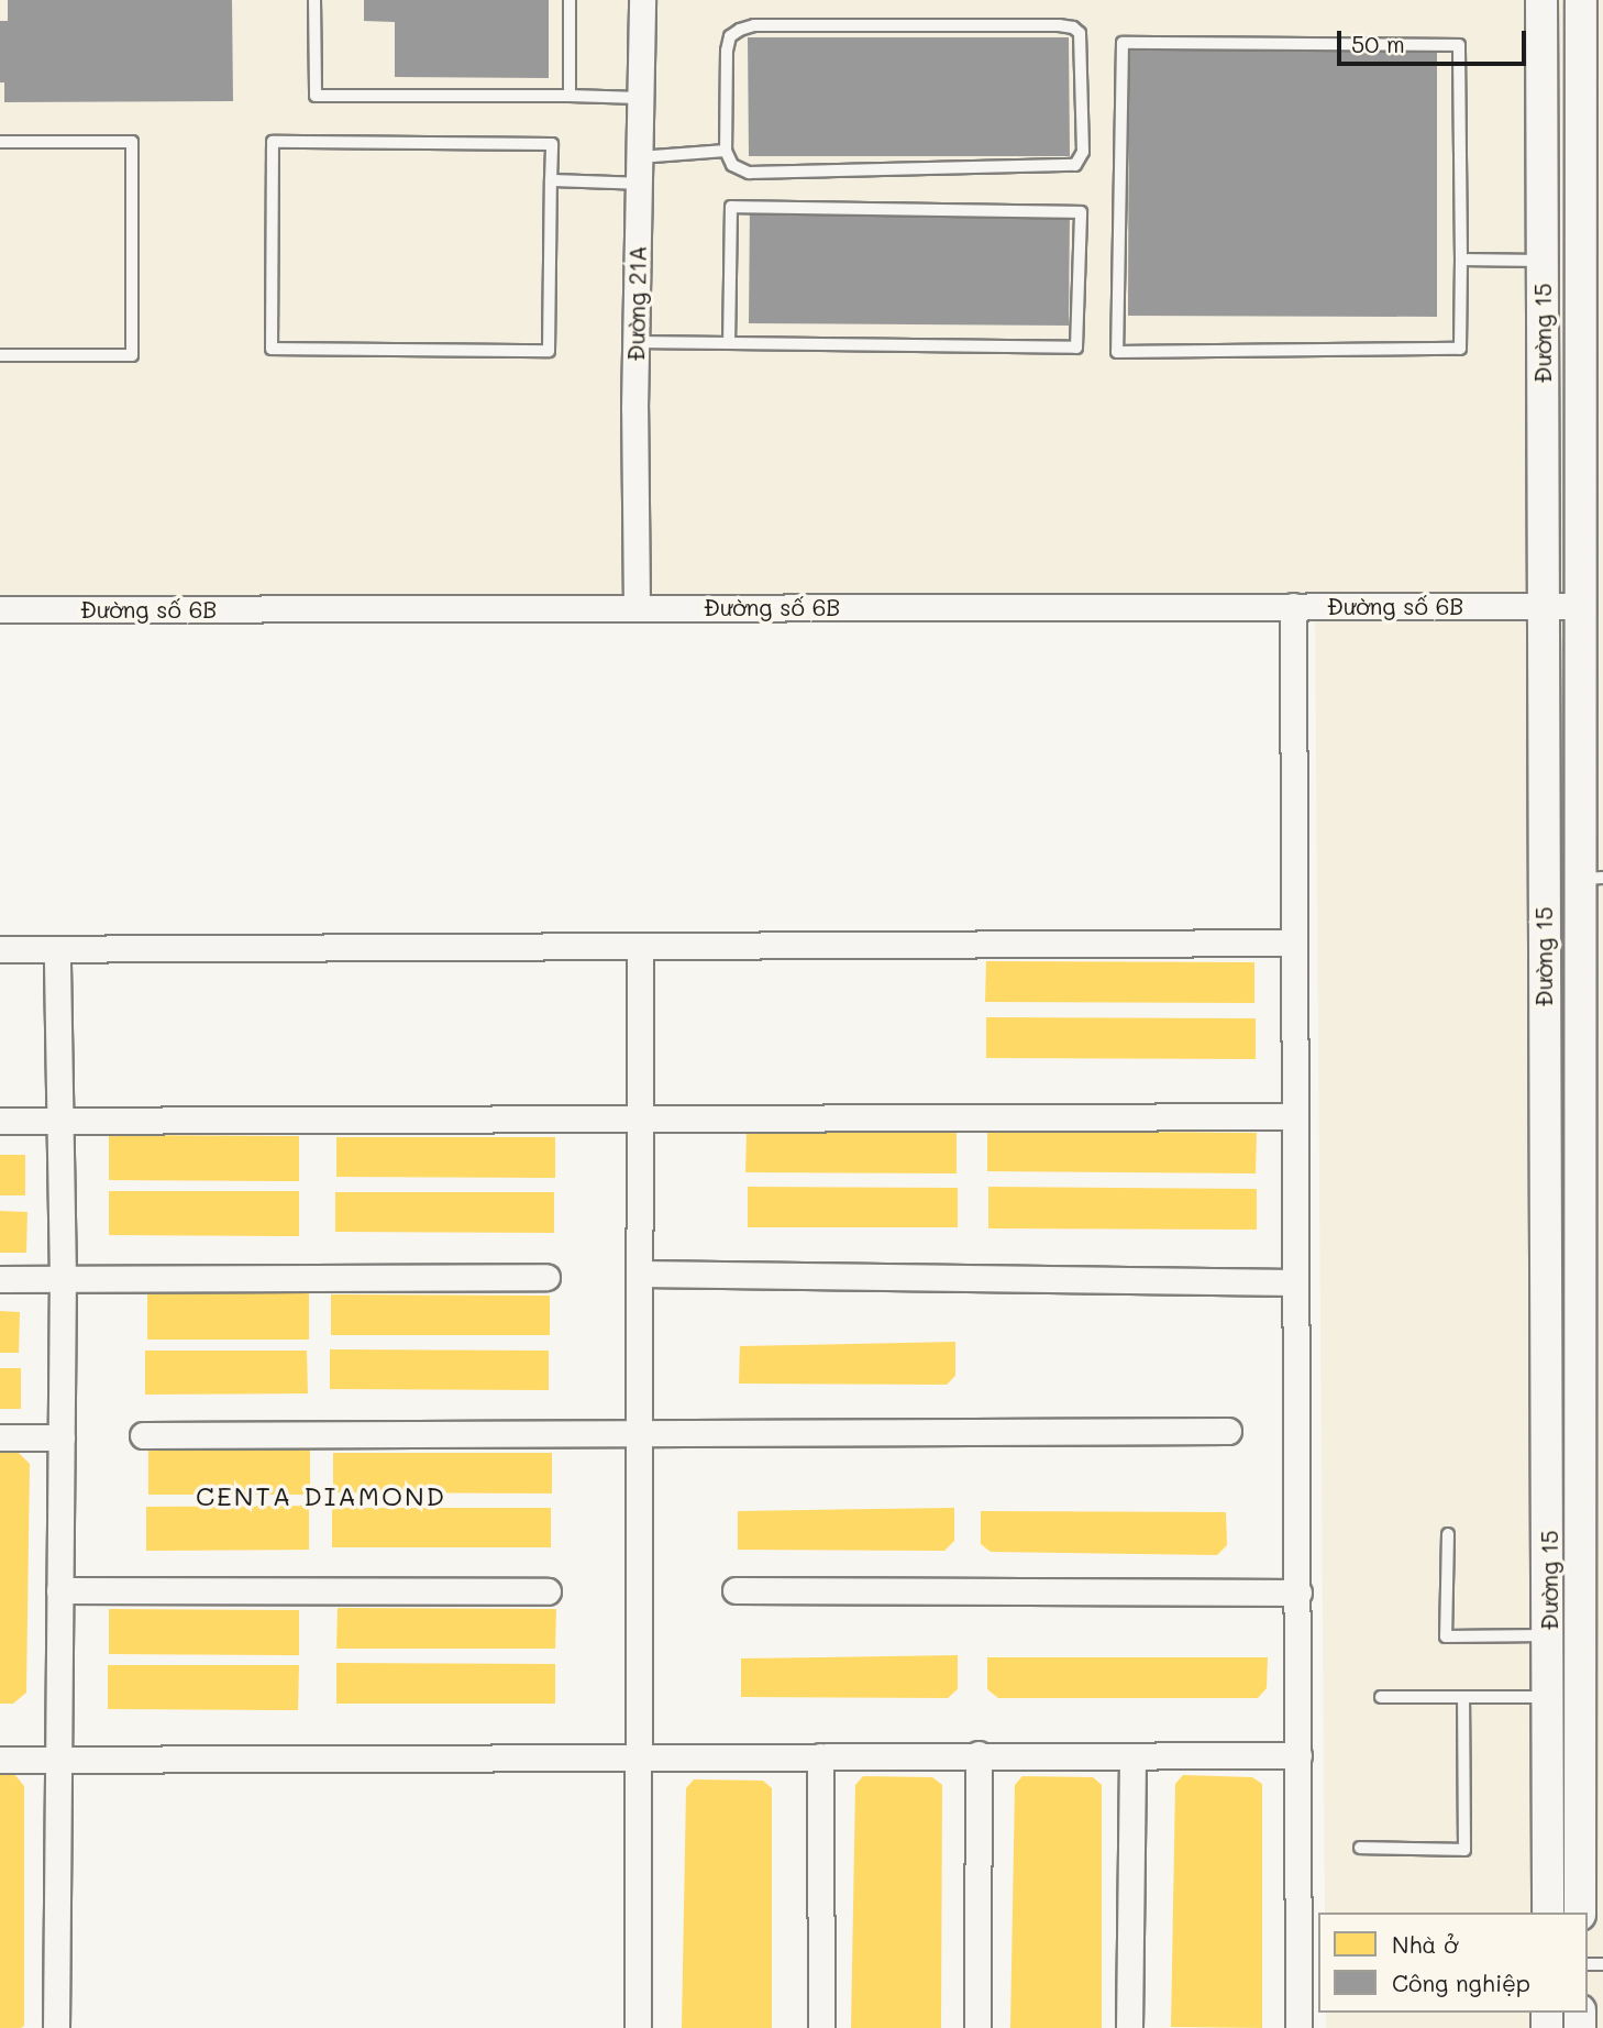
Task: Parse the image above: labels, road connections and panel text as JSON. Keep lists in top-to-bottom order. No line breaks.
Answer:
{"streets":{"street":["Đường 21A","Đường 15","Đường số 6B"]},"crossings":[["Đường 21A","Đường số 6B"],["Đường 15","Đường số 6B"]],"districts":["CENTA DIAMOND"],"legend":["Nhà ở","Công nghiệp"],"scale_bar":"50 m"}
